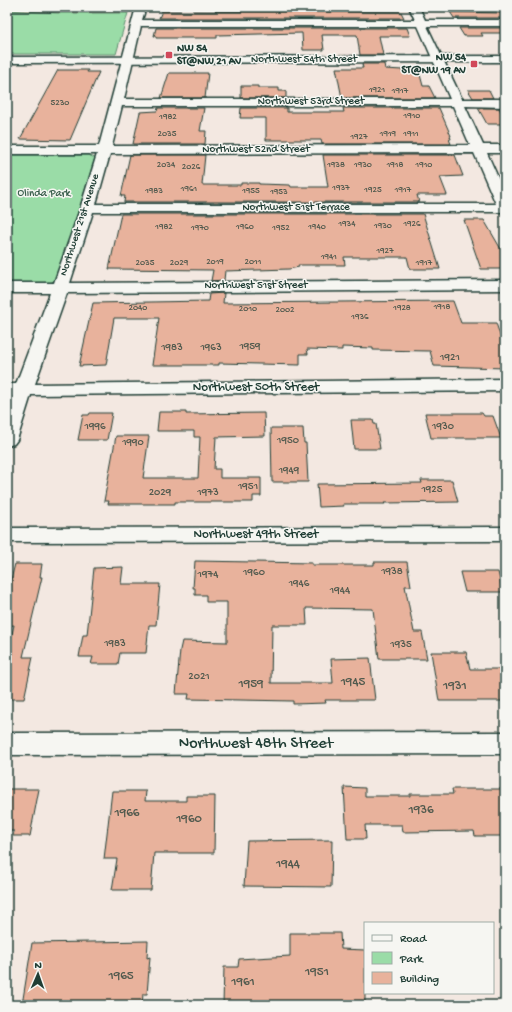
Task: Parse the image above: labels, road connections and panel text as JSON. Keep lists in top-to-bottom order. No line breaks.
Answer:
{"streets":{"street":["Northwest 54th Street","Northwest 53rd Street","Northwest 52nd Street","Northwest 51st Terrace","Northwest 21st Avenue","Northwest 51st Street","Northwest 50th Street","Northwest 49th Street","Northwest 48th Street"]},"crossings":[["Northwest 54th Street","Northwest 21st Avenue"],["Northwest 53rd Street","Northwest 21st Avenue"],["Northwest 52nd Street","Northwest 21st Avenue"],["Northwest 51st Terrace","Northwest 21st Avenue"],["Northwest 21st Avenue","Northwest 51st Street"],["Northwest 21st Avenue","Northwest 50th Street"]],"parks":["Olinda Park"],"places":{"transit":["NW 54 ST@NW 21 AV","NW 54 ST@NW 19 AV"]},"house_numbers":["1921","1917","5230","1910","1982","2035","1919","1911","1927","2034","1938","1930","1918","1910","2026","1937","1961","1925","1917","1983","1955","1953","1934","1926","1930","1982","1960","1940","1970","1952","1927","1941","2019","2011","2035","2029","1917","1918","2040","1928","2010","2002","1936","1959","1983","1963","1921","1996","1930","1950","1990","1949","1951","1925","2029","1973","1938","1960","1974","1946","1944","1983","1935","2021","1945","1959","1931","1936","1966","1960","1944","1951","1965","1961"],"legend":["Road","Park","Building"],"north":"top"}
